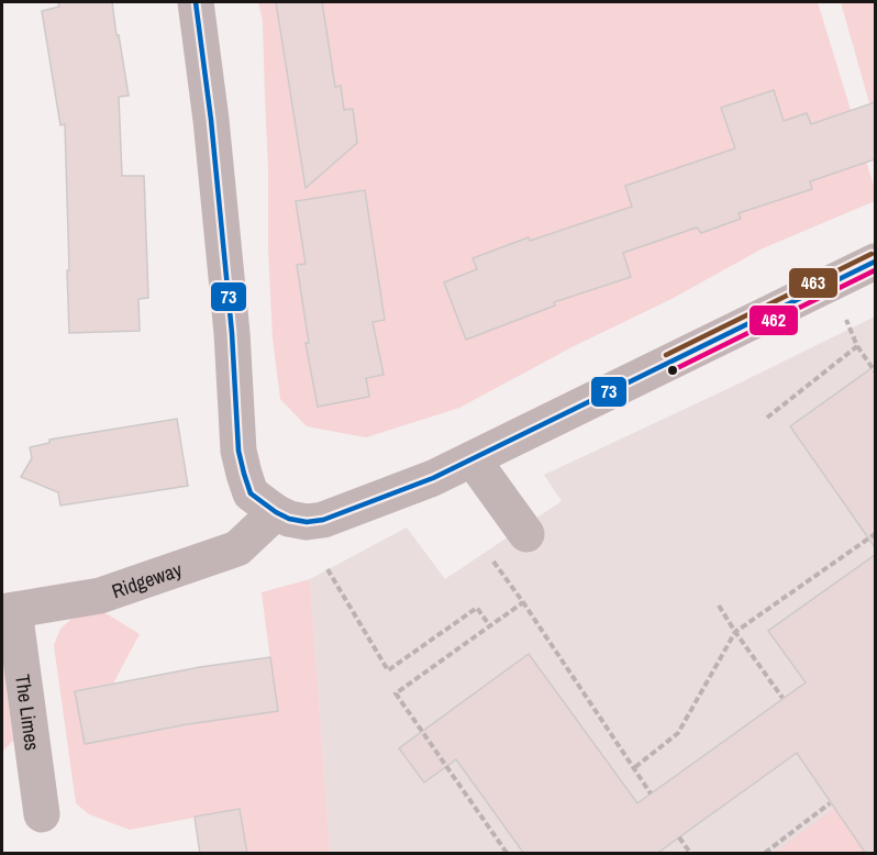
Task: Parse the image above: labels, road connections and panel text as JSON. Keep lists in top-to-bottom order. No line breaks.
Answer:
{"streets":{"street":["Ridgeway","The Limes"]},"crossings":[["Ridgeway","The Limes"]],"lines":["transit line 73","transit line 463","transit line 462"]}
